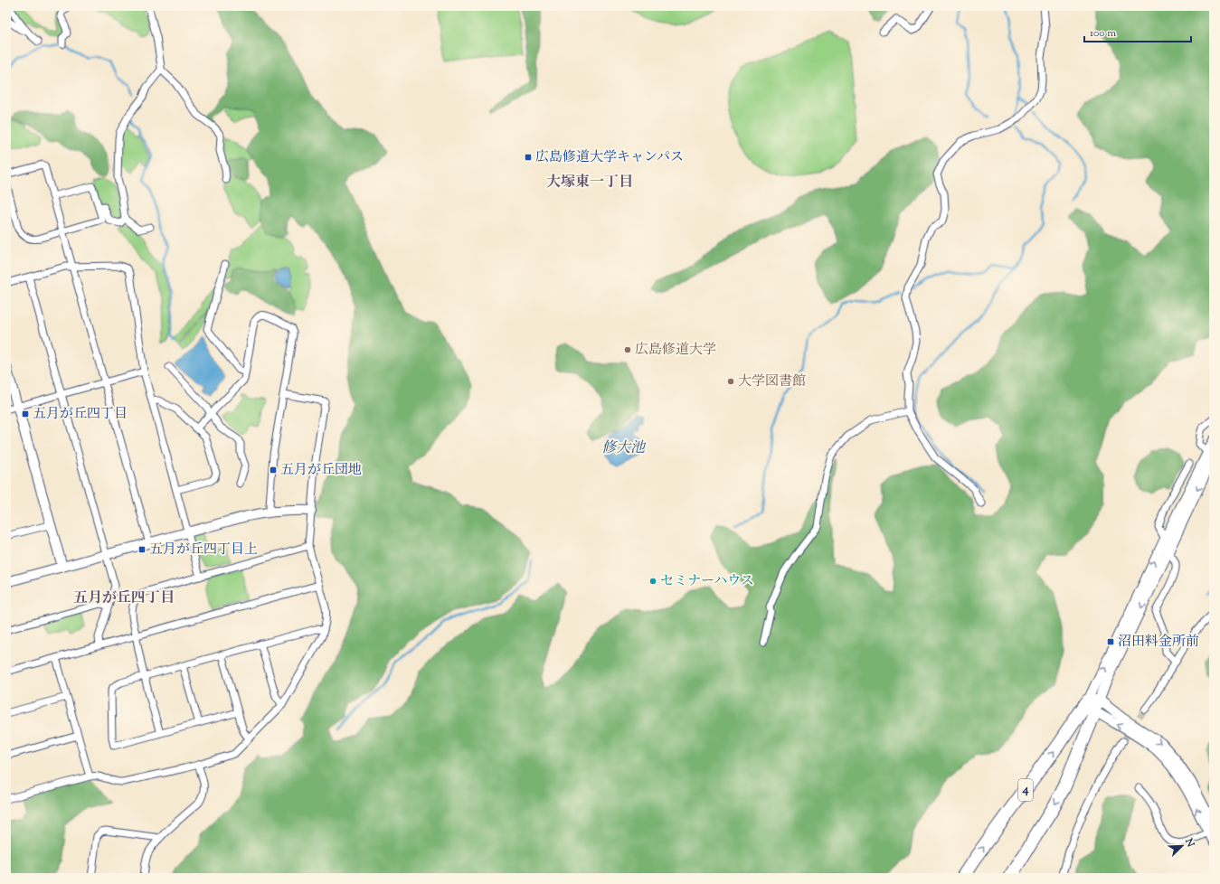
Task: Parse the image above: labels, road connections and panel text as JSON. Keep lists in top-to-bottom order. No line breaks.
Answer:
{"streets":{"highway":["4"]},"districts":["大塚東一丁目","五月が丘四丁目"],"water":["修大池"],"places":{"transit":["広島修道大学キャンパス","五月が丘四丁目","五月が丘団地","五月が丘四丁目上","沼田料金所前"],"other":["広島修道大学","大学図書館","セミナーハウス"]},"scale_bar":"100 m","north":"top right"}
